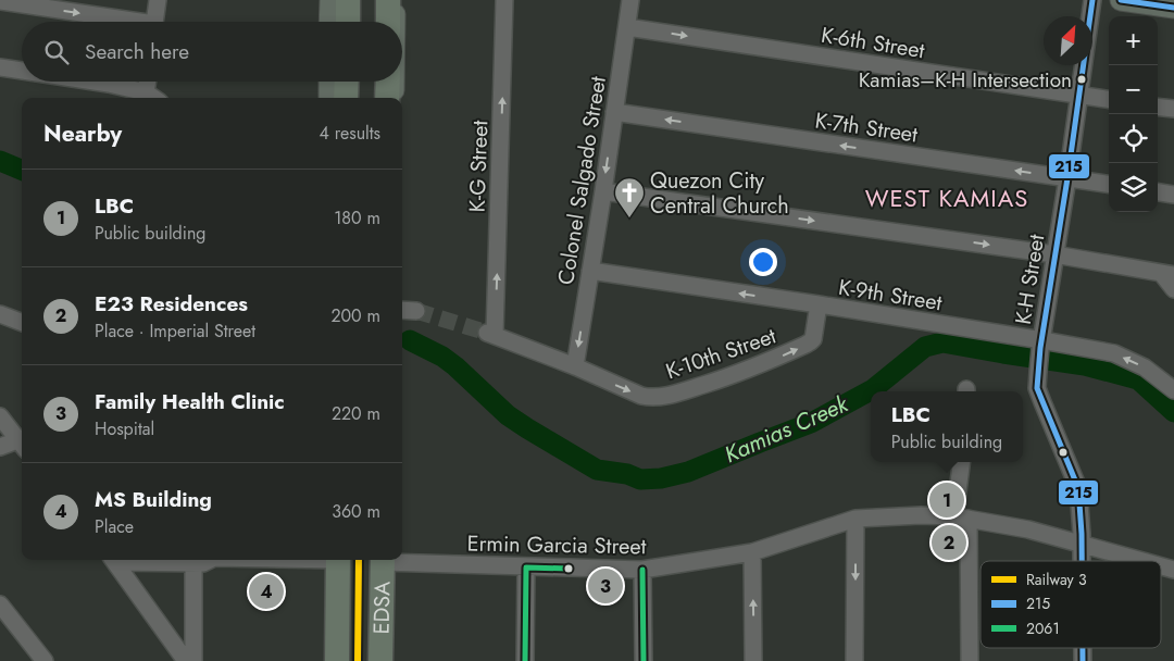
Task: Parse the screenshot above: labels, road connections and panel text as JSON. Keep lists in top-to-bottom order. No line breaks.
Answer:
{"streets":{"highway":["EDSA"],"street":["K-6th Street","K-7th Street","K-G Street","Colonel Salgado Street","K-H Street","K-9th Street","K-10th Street","Ermin Garcia Street"]},"crossings":[["K-6th Street","Colonel Salgado Street"],["K-6th Street","K-H Street"],["K-7th Street","Colonel Salgado Street"],["K-7th Street","K-H Street"],["K-G Street","K-10th Street"],["Colonel Salgado Street","K-9th Street"],["Colonel Salgado Street","K-10th Street"],["K-H Street","K-9th Street"],["K-H Street","Ermin Garcia Street"],["K-9th Street","K-10th Street"]],"one_way":["K-6th Street","K-G Street","Colonel Salgado Street","K-10th Street"],"districts":["WEST KAMIAS"],"water":["Kamias Creek"],"places":{"other":["Kamias–K-H Intersection"],"church":["Quezon City Central Church"]},"lines":["transit line 215","rail line 3","transit line 2061"],"legend":["Railway 3","215","2061"],"north":"top right","page":{"map_buttons":["+","−"],"search":"Search here","heading":["Nearby","4 results"],"list":[{"mark":"1","name":"LBC","note":"Public building","value":"180 m"},{"mark":"2","name":"E23 Residences","note":"Place · Imperial Street","value":"200 m"},{"mark":"3","name":"Family Health Clinic","note":"Hospital","value":"220 m"},{"mark":"4","name":"MS Building","note":"Place","value":"360 m"}],"popup":["LBC","Public building"],"pins":["1","2","3","4"]}}
